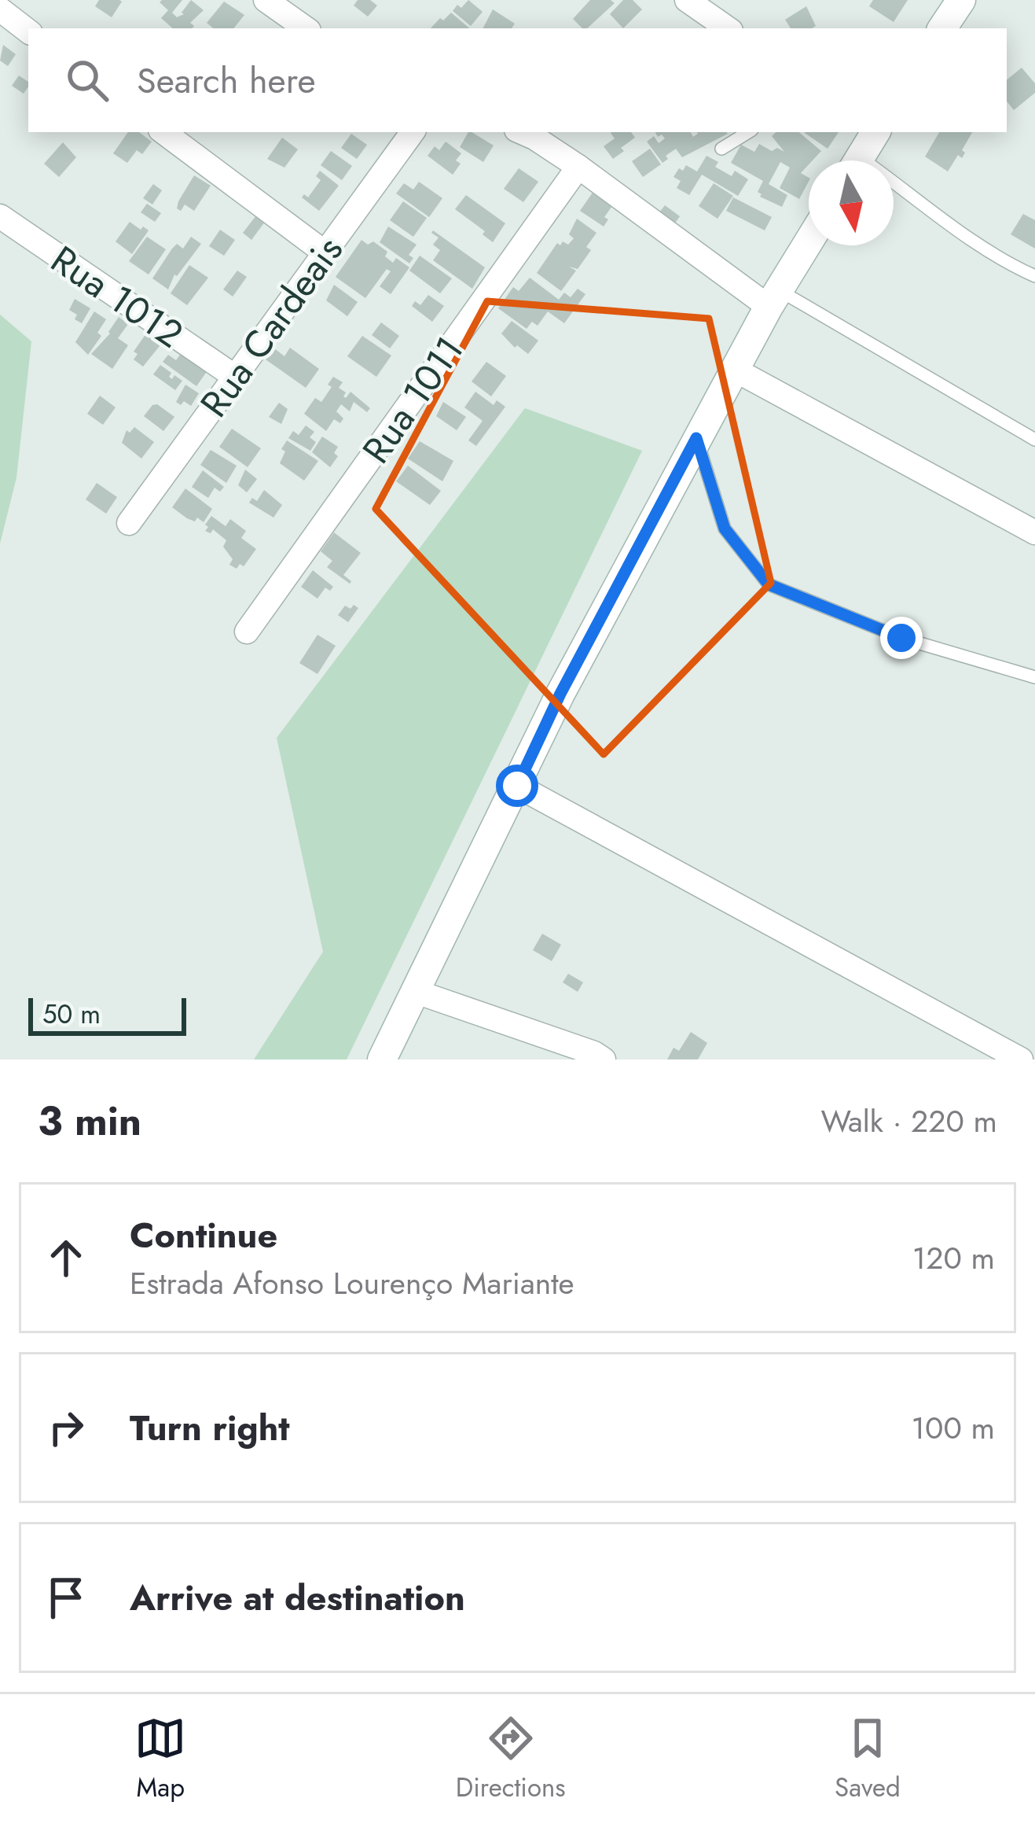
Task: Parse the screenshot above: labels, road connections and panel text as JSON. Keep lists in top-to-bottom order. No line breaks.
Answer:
{"streets":{"street":["Rua 1012","Rua Cardeais","Rua 1011"]},"crossings":[["Rua 1012","Rua Cardeais"]],"scale_bar":"50 m","north":"bottom","page":{"search":"Search here","scale":"50 m","heading":["3 min","Walk · 220 m"],"list":[["Continue","Estrada Afonso Lourenço Mariante","120 m"],["Turn right","100 m"],"Arrive at destination"],"nav":["Map","Directions","Saved"]}}
